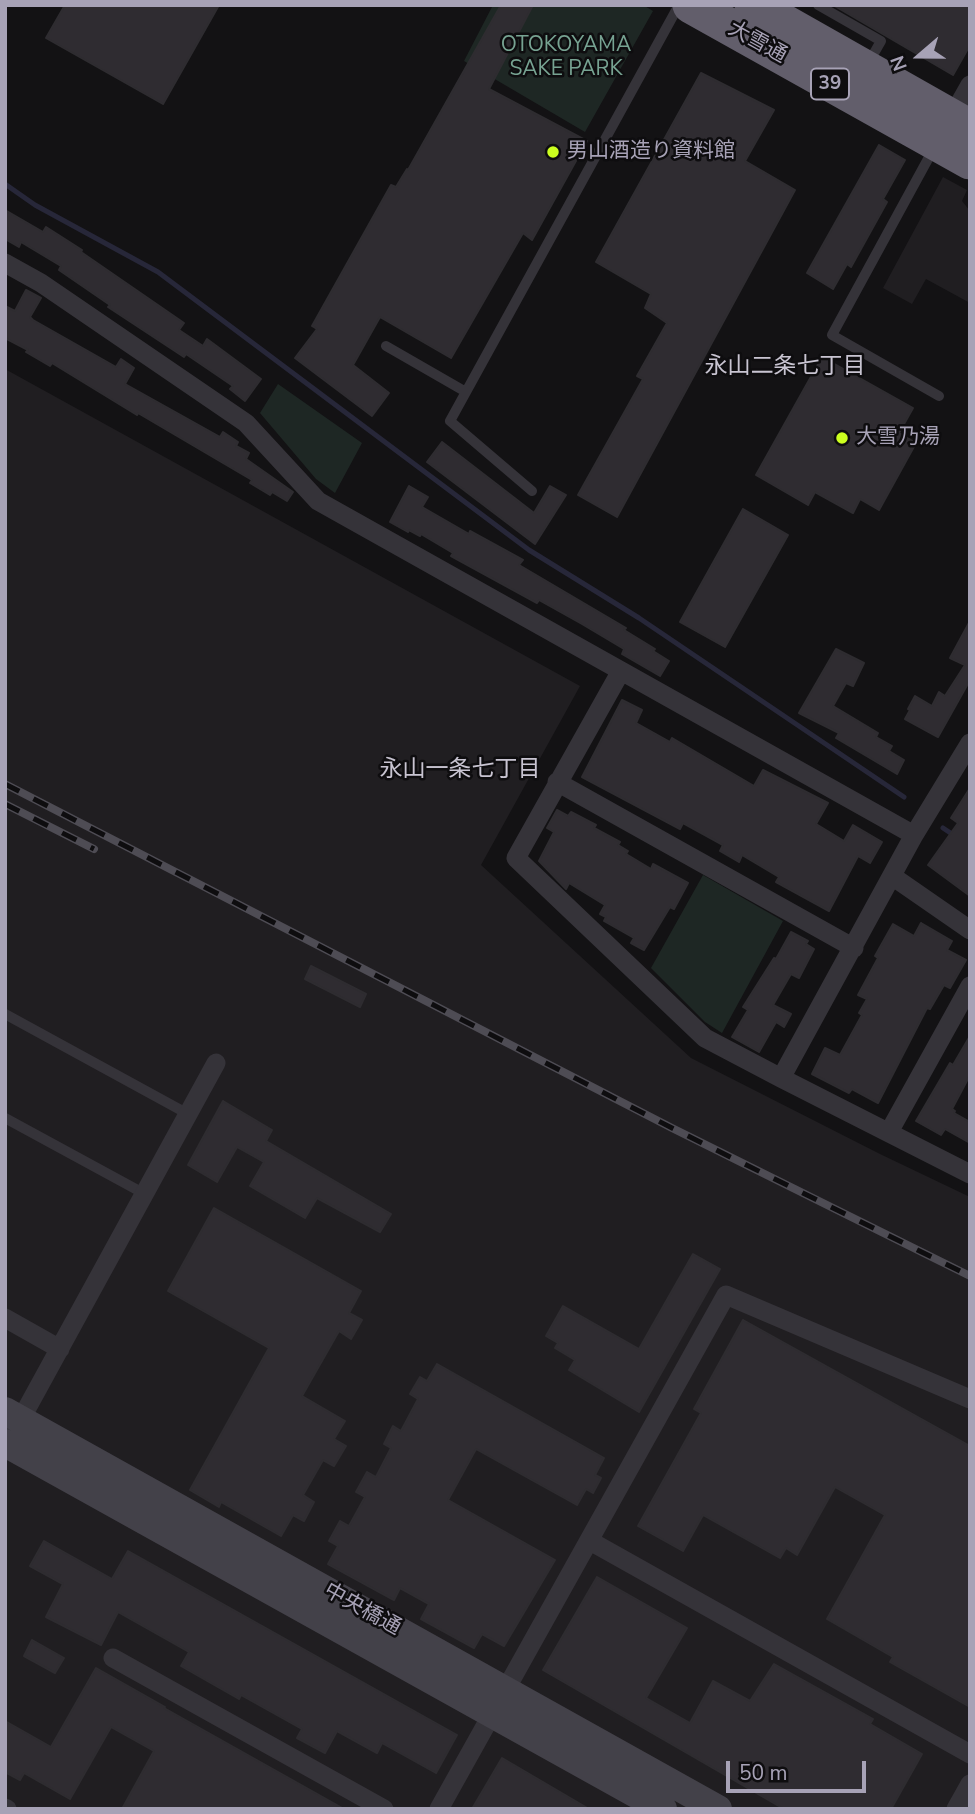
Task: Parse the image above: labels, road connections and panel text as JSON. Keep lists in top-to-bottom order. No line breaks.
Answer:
{"streets":{"highway":["大雪通","39"],"main road":["中央橋通"]},"districts":["永山二条七丁目","永山一条七丁目"],"parks":["OTOKOYAMA SAKE PARK"],"places":["男山酒造り資料館","大雪乃湯"],"scale_bar":"50 m","north":"left"}
